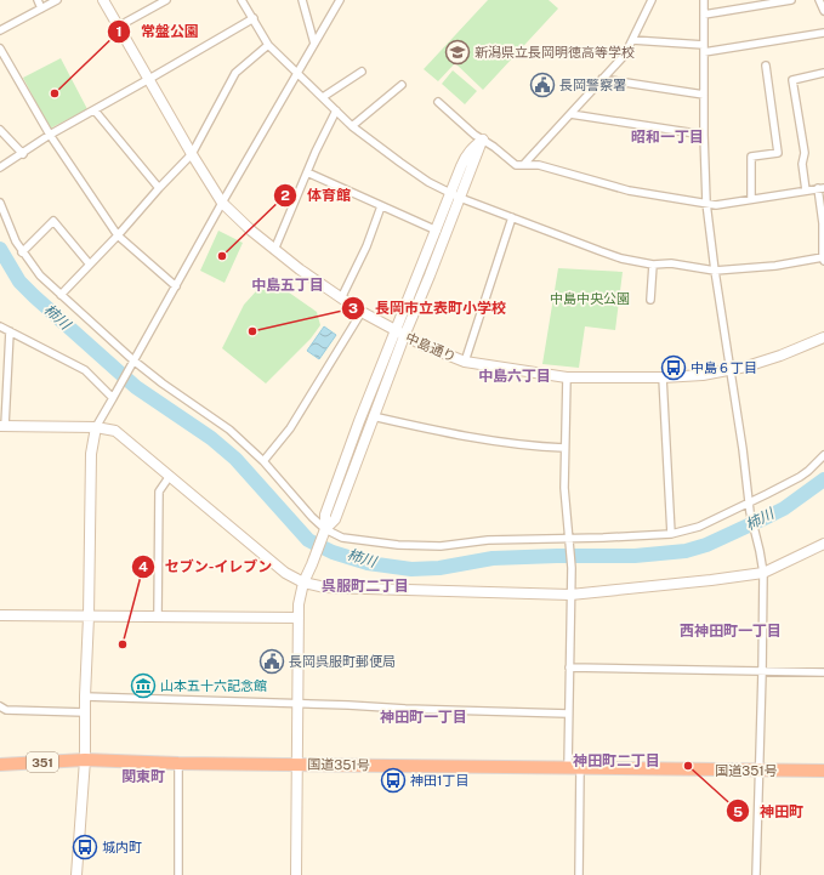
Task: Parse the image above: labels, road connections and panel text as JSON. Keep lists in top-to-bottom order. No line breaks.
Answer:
{"streets":{"highway":["351","国道351号"],"street":["中島通り"]},"districts":["昭和一丁目","中島五丁目","中島六丁目","呉服町二丁目","西神田町一丁目","神田町一丁目","神田町二丁目","関東町"],"water":["柿川"],"parks":["中島中央公園"],"places":{"school or university":["新潟県立長岡明徳高等学校"],"public building":["長岡警察署","長岡呉服町郵便局"],"other":["常盤公園","体育館","長岡市立表町小学校","セブン-イレブン","神田町"],"bus stop":["中島６丁目","神田1丁目","城内町"],"museum":["山本五十六記念館"]}}
